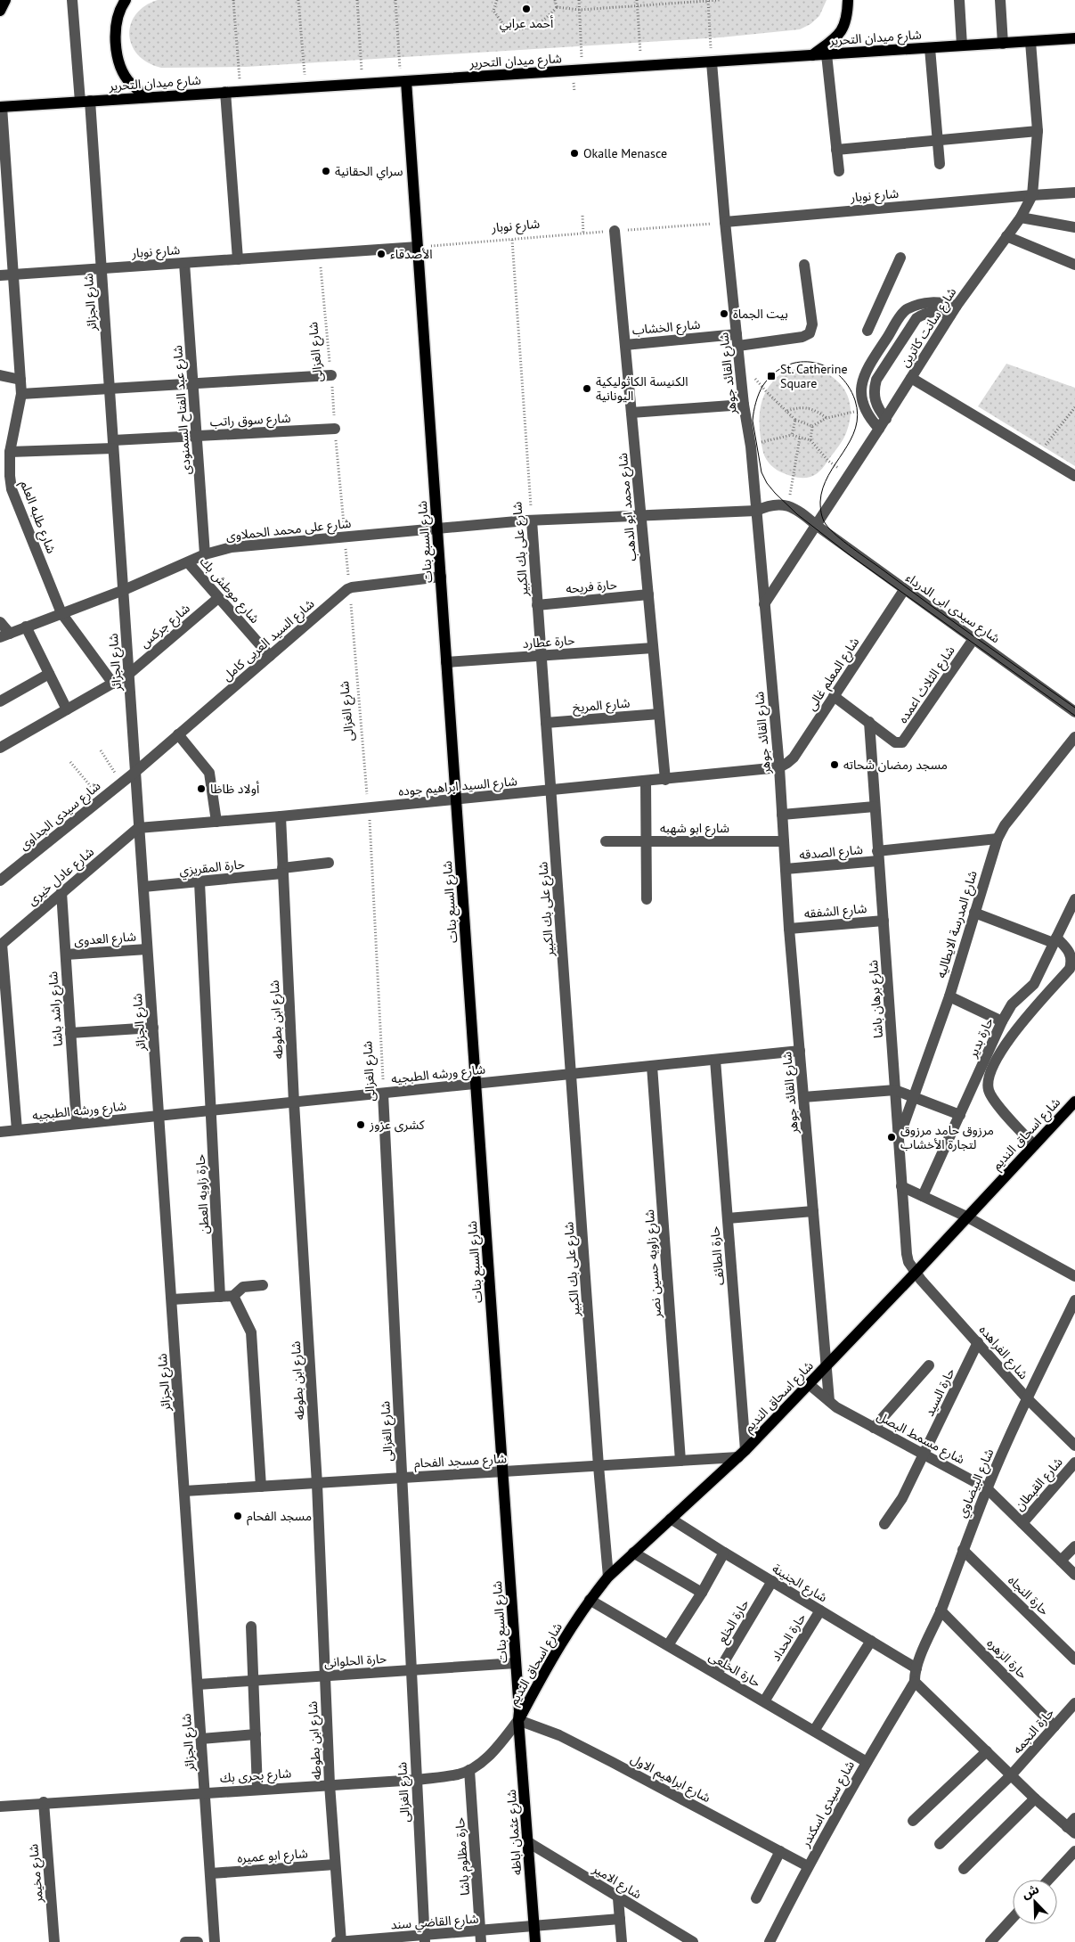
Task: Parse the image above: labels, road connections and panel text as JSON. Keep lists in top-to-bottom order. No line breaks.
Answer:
{"streets":{"main road":["شارع ميدان التحرير","شارع السبع بنات","شارع اسحاق النديم","شارع عثمان اباظه"],"street":["شارع نوبار","شارع الجزائر","شارع الخشاب","شارع سانت كاترين","شارع الغزالى","شارع القائد جوهر","شارع عبد الفتاح السمنودى","شارع سوق راتب","شارع محمد ابو الدهب","شارع طلبه العلم","شارع على محمد الحملاوى","شارع على بك الكبير","حارة فريحه","شارع موطش بك","شارع سيدى ابى الدرداء","شارع جركس","شارع السيد العربى كامل","حارة عطارد","شارع المعلم غالى","شارع الثلاث اعمده","شارع المريخ","شارع السيد ابراهيم جوده","شارع سيدى الجداوى","شارع ابو شهبه","شارع الصدقه","حارة المقريزي","شارع عادل خيرى","شارع الشفقه","شارع المدرسة الايطاليه","شارع العدوى","شارع برهان باشا","شارع راشد باشا","شارع ابن بطوطه","حارة بدير","شارع ورشه الطبجيه","حارة زاويه العطن","حارة الطائف","شارع زاويه حسين نصر","شارع الفراهده","حارة السيد","شارع مسمط البصل","شارع مسجد الفحام","شارع البيضاوي","شارع القبطان","شارع الجنينة","حارة النجاه","حارة الخلع","حارة الحداد","حارة الزهره","حارة الحلوانى","حارة الخلعى","حارة النجمه","شارع بحرى بك","شارع ابراهيم الاول","شارع سيدى اسكندر","شارع ابو عميره","حارة مظلوم باشا","شارع مخيمر","شارع الامير","شارع القاضي سند"]},"crossings":[["شارع ميدان التحرير","شارع الجزائر"],["شارع ميدان التحرير","شارع سانت كاترين"],["شارع ميدان التحرير","شارع القائد جوهر"],["شارع ميدان التحرير","شارع طلبه العلم"],["شارع ميدان التحرير","شارع السبع بنات"],["شارع نوبار","شارع الجزائر"],["شارع نوبار","شارع سانت كاترين"],["شارع نوبار","شارع الغزالى"],["شارع نوبار","شارع القائد جوهر"],["شارع نوبار","شارع عبد الفتاح السمنودى"],["شارع نوبار","شارع محمد ابو الدهب"],["شارع نوبار","شارع طلبه العلم"],["شارع نوبار","شارع السبع بنات"],["شارع نوبار","شارع على بك الكبير"],["شارع الجزائر","شارع سوق راتب"],["شارع الجزائر","شارع على محمد الحملاوى"],["شارع الجزائر","شارع جركس"],["شارع الجزائر","شارع السيد العربى كامل"],["شارع الجزائر","شارع السيد ابراهيم جوده"],["شارع الجزائر","شارع سيدى الجداوى"],["شارع الجزائر","حارة المقريزي"],["شارع الجزائر","شارع عادل خيرى"],["شارع الجزائر","شارع العدوى"],["شارع الجزائر","شارع ورشه الطبجيه"],["شارع الجزائر","شارع مسجد الفحام"],["شارع الجزائر","حارة الحلوانى"],["شارع الجزائر","شارع بحرى بك"],["شارع الجزائر","شارع ابو عميره"],["شارع الخشاب","شارع القائد جوهر"],["شارع الخشاب","شارع محمد ابو الدهب"],["شارع سانت كاترين","شارع القائد جوهر"],["شارع سانت كاترين","شارع سيدى ابى الدرداء"],["شارع الغزالى","شارع سوق راتب"],["شارع الغزالى","شارع على محمد الحملاوى"],["شارع الغزالى","شارع السيد العربى كامل"],["شارع الغزالى","شارع السيد ابراهيم جوده"],["شارع الغزالى","شارع ورشه الطبجيه"],["شارع الغزالى","شارع مسجد الفحام"],["شارع الغزالى","حارة الحلوانى"],["شارع الغزالى","شارع بحرى بك"],["شارع الغزالى","شارع القاضي سند"],["شارع القائد جوهر","شارع على محمد الحملاوى"],["شارع القائد جوهر","شارع المعلم غالى"],["شارع القائد جوهر","شارع السيد ابراهيم جوده"],["شارع القائد جوهر","شارع ابو شهبه"],["شارع القائد جوهر","شارع الصدقه"],["شارع القائد جوهر","شارع الشفقه"],["شارع القائد جوهر","شارع ورشه الطبجيه"],["شارع القائد جوهر","شارع اسحاق النديم"],["شارع القائد جوهر","شارع مسمط البصل"],["شارع عبد الفتاح السمنودى","شارع سوق راتب"],["شارع عبد الفتاح السمنودى","شارع على محمد الحملاوى"],["شارع سوق راتب","شارع طلبه العلم"],["شارع محمد ابو الدهب","شارع على محمد الحملاوى"],["شارع محمد ابو الدهب","حارة فريحه"],["شارع محمد ابو الدهب","حارة عطارد"],["شارع محمد ابو الدهب","شارع المريخ"],["شارع محمد ابو الدهب","شارع السيد ابراهيم جوده"],["شارع طلبه العلم","شارع على محمد الحملاوى"],["شارع طلبه العلم","شارع جركس"],["شارع على محمد الحملاوى","شارع السبع بنات"],["شارع على محمد الحملاوى","شارع على بك الكبير"],["شارع على محمد الحملاوى","شارع موطش بك"],["شارع على محمد الحملاوى","شارع سيدى ابى الدرداء"],["شارع السبع بنات","حارة عطارد"],["شارع السبع بنات","شارع السيد ابراهيم جوده"],["شارع السبع بنات","شارع ورشه الطبجيه"],["شارع السبع بنات","شارع اسحاق النديم"],["شارع السبع بنات","شارع مسجد الفحام"],["شارع السبع بنات","حارة الحلوانى"],["شارع السبع بنات","شارع بحرى بك"],["شارع السبع بنات","شارع ابراهيم الاول"],["شارع السبع بنات","شارع عثمان اباظه"],["شارع على بك الكبير","حارة فريحه"],["شارع على بك الكبير","حارة عطارد"],["شارع على بك الكبير","شارع المريخ"],["شارع على بك الكبير","شارع السيد ابراهيم جوده"],["شارع على بك الكبير","شارع ورشه الطبجيه"],["شارع على بك الكبير","شارع اسحاق النديم"],["شارع على بك الكبير","شارع مسجد الفحام"],["شارع موطش بك","شارع جركس"],["شارع موطش بك","شارع السيد العربى كامل"],["شارع سيدى ابى الدرداء","شارع المعلم غالى"],["شارع سيدى ابى الدرداء","شارع الثلاث اعمده"],["شارع السيد العربى كامل","شارع سيدى الجداوى"],["شارع المعلم غالى","شارع الثلاث اعمده"],["شارع المعلم غالى","شارع السيد ابراهيم جوده"],["شارع الثلاث اعمده","شارع برهان باشا"],["شارع السيد ابراهيم جوده","شارع عادل خيرى"],["شارع السيد ابراهيم جوده","شارع ابن بطوطه"],["شارع الصدقه","شارع المدرسة الايطاليه"],["شارع الصدقه","شارع برهان باشا"],["حارة المقريزي","شارع ابن بطوطه"],["حارة المقريزي","حارة زاويه العطن"],["شارع عادل خيرى","شارع راشد باشا"],["شارع الشفقه","شارع برهان باشا"],["شارع المدرسة الايطاليه","شارع برهان باشا"],["شارع العدوى","شارع راشد باشا"],["شارع برهان باشا","شارع اسحاق النديم"],["شارع برهان باشا","شارع الفراهده"],["شارع راشد باشا","شارع ورشه الطبجيه"],["شارع ابن بطوطه","شارع ورشه الطبجيه"],["شارع ابن بطوطه","شارع مسجد الفحام"],["شارع ابن بطوطه","حارة الحلوانى"],["شارع ابن بطوطه","شارع بحرى بك"],["شارع ابن بطوطه","شارع ابو عميره"],["شارع ابن بطوطه","شارع القاضي سند"],["شارع ورشه الطبجيه","حارة زاويه العطن"],["شارع ورشه الطبجيه","حارة الطائف"],["شارع ورشه الطبجيه","شارع زاويه حسين نصر"],["شارع اسحاق النديم","حارة الطائف"],["شارع اسحاق النديم","شارع الفراهده"],["شارع اسحاق النديم","شارع مسمط البصل"],["شارع اسحاق النديم","شارع مسجد الفحام"],["شارع اسحاق النديم","شارع الجنينة"],["شارع اسحاق النديم","حارة الخلعى"],["شارع اسحاق النديم","شارع بحرى بك"],["شارع اسحاق النديم","شارع ابراهيم الاول"],["شارع اسحاق النديم","شارع عثمان اباظه"],["حارة الطائف","شارع مسجد الفحام"],["شارع زاويه حسين نصر","شارع مسجد الفحام"],["شارع الفراهده","حارة السيد"],["شارع الفراهده","شارع البيضاوي"],["حارة السيد","شارع مسمط البصل"],["شارع مسمط البصل","شارع البيضاوي"],["شارع مسمط البصل","شارع القبطان"],["شارع البيضاوي","شارع الجنينة"],["شارع البيضاوي","حارة النجاه"],["شارع البيضاوي","حارة الزهره"],["شارع البيضاوي","شارع سيدى اسكندر"],["شارع الجنينة","حارة الخلع"],["شارع الجنينة","حارة الحداد"],["حارة الخلع","حارة الخلعى"],["حارة الحداد","حارة الخلعى"],["حارة الزهره","حارة النجمه"],["حارة الخلعى","شارع سيدى اسكندر"],["شارع بحرى بك","شارع ابراهيم الاول"],["شارع بحرى بك","شارع عثمان اباظه"],["شارع بحرى بك","حارة مظلوم باشا"],["شارع بحرى بك","شارع مخيمر"],["شارع ابراهيم الاول","شارع سيدى اسكندر"],["شارع ابراهيم الاول","شارع عثمان اباظه"],["شارع عثمان اباظه","شارع الامير"],["شارع عثمان اباظه","شارع القاضي سند"],["حارة مظلوم باشا","شارع القاضي سند"]],"places":{"other":["أحمد عرابي","Okalle Menasce","سراي الحقانية","الأصدقاء","بيت الجماة","الكنيسة الكاثوليكية اليونانية","مسجد رمضان شحاته","أولاد ظاظا","كشرى عزوز","مرزوق حامد مرزوق لتجارة الأخشاب","مسجد الفحام"],"transit":["St. Catherine Square"]},"north":"top left"}
